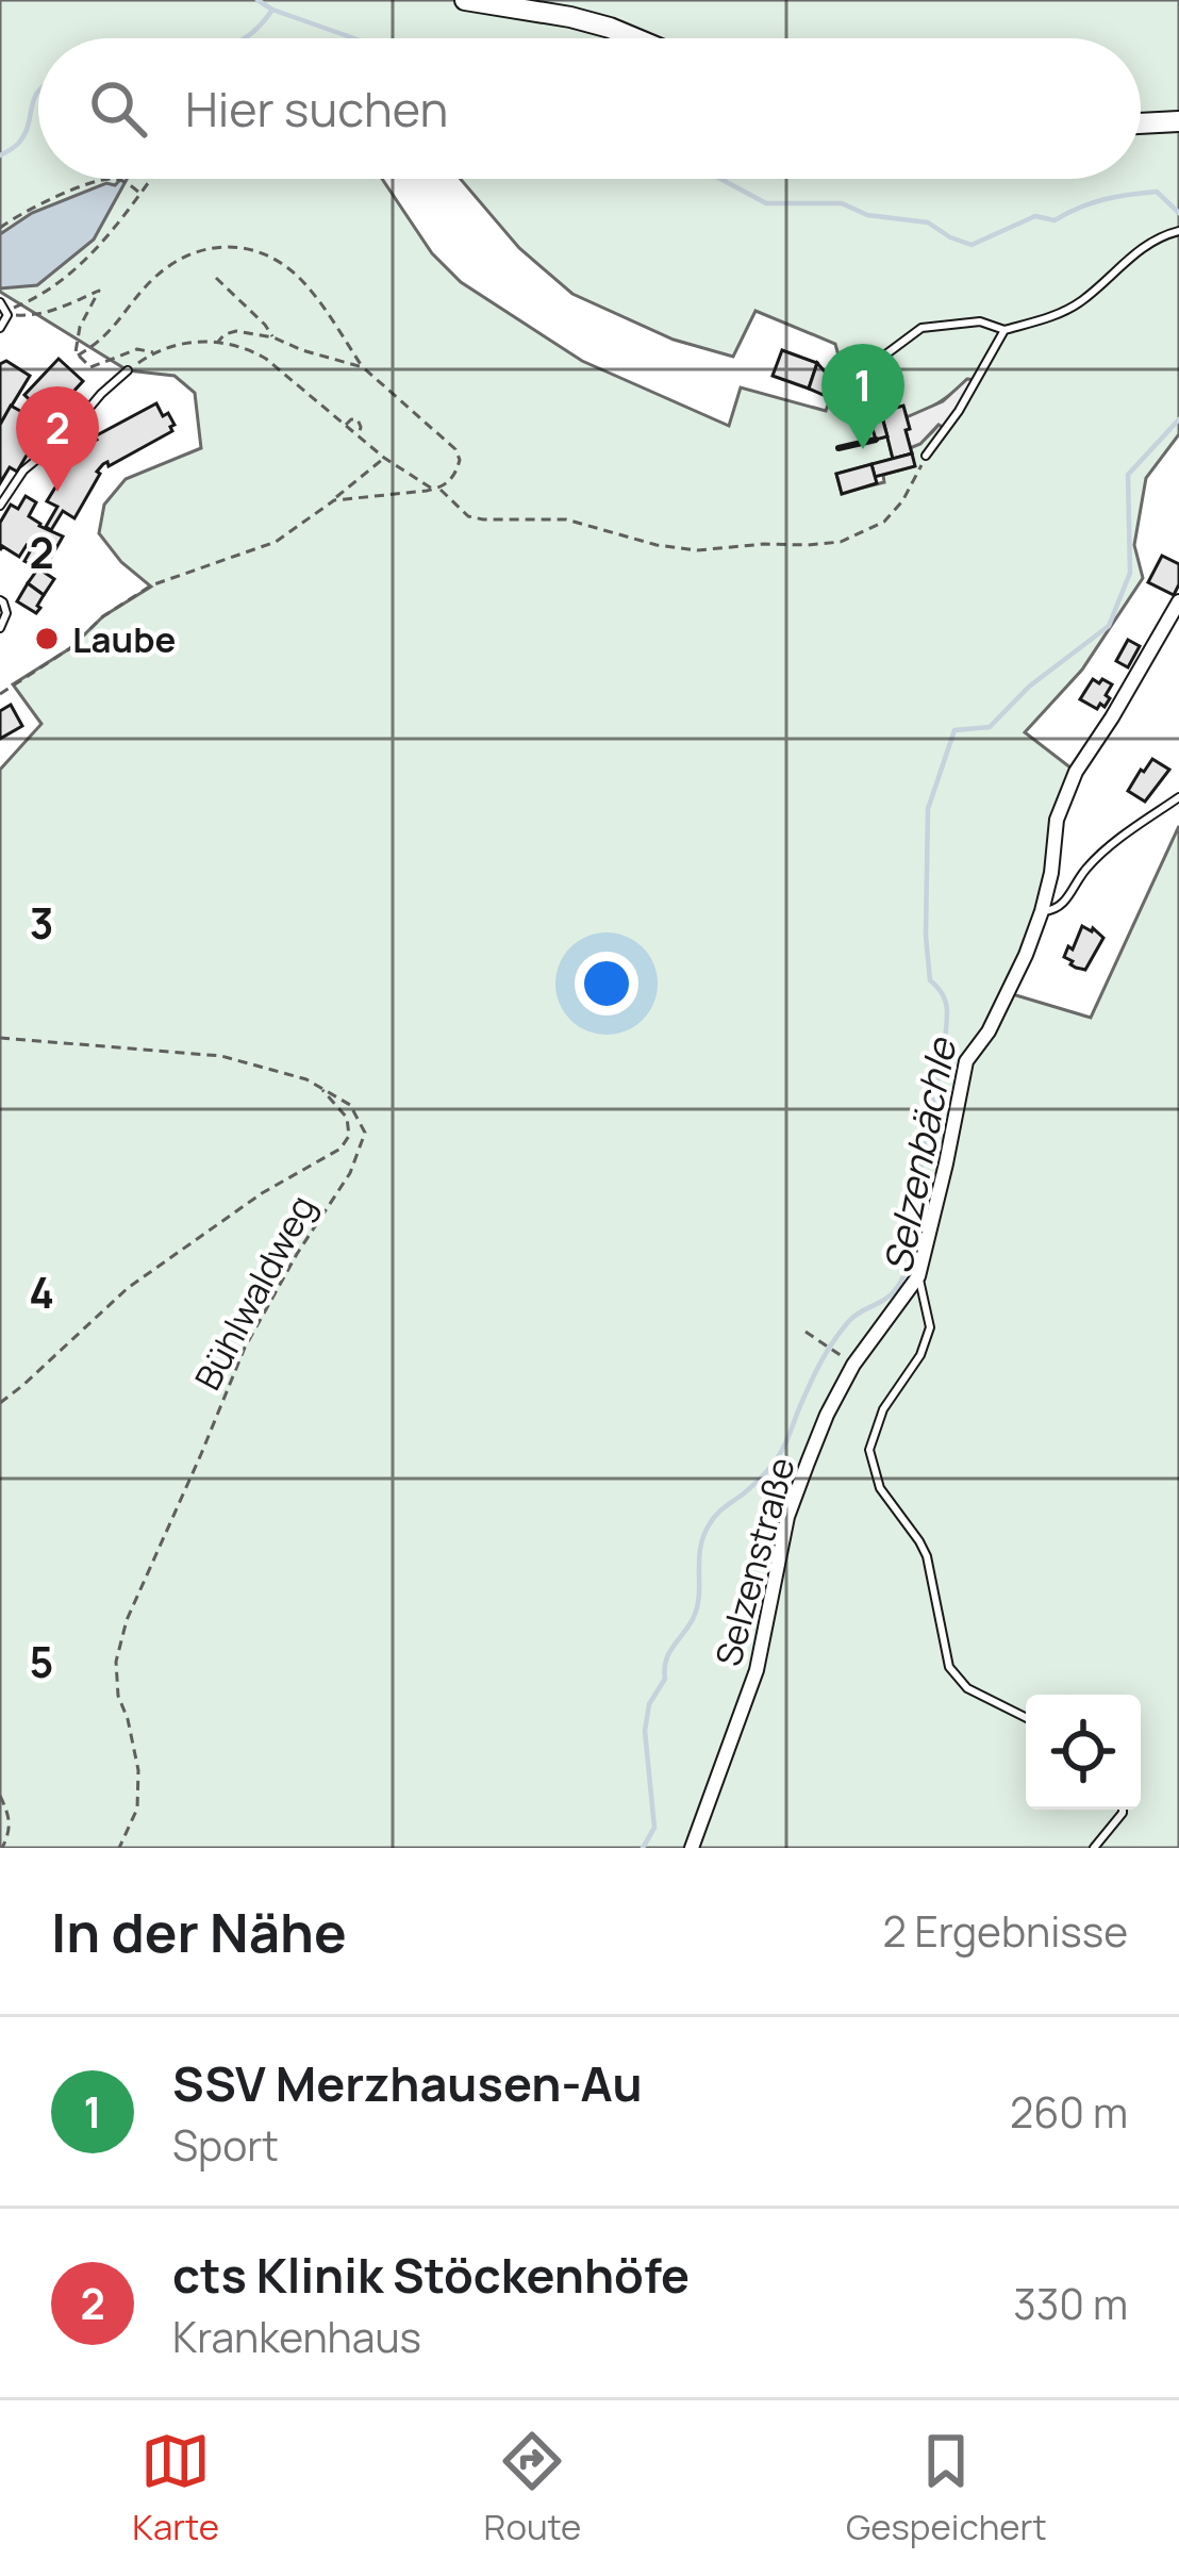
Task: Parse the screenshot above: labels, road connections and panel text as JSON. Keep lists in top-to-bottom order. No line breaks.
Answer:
{"streets":{"street":["Selzenstraße"],"path":["Bühlwaldweg"]},"water":["Selzenbächle"],"places":["Laube"],"page":{"search":"Hier suchen","pins":["1","2"],"heading":["In der Nähe","2 Ergebnisse"],"list":[{"mark":"1","name":"SSV Merzhausen-Au","note":"Sport","value":"260 m"},{"mark":"2","name":"cts Klinik Stöckenhöfe","note":"Krankenhaus","value":"330 m"}],"nav":["Karte","Route","Gespeichert"]},"grid":{"rows":["2","3","4","5"]}}
